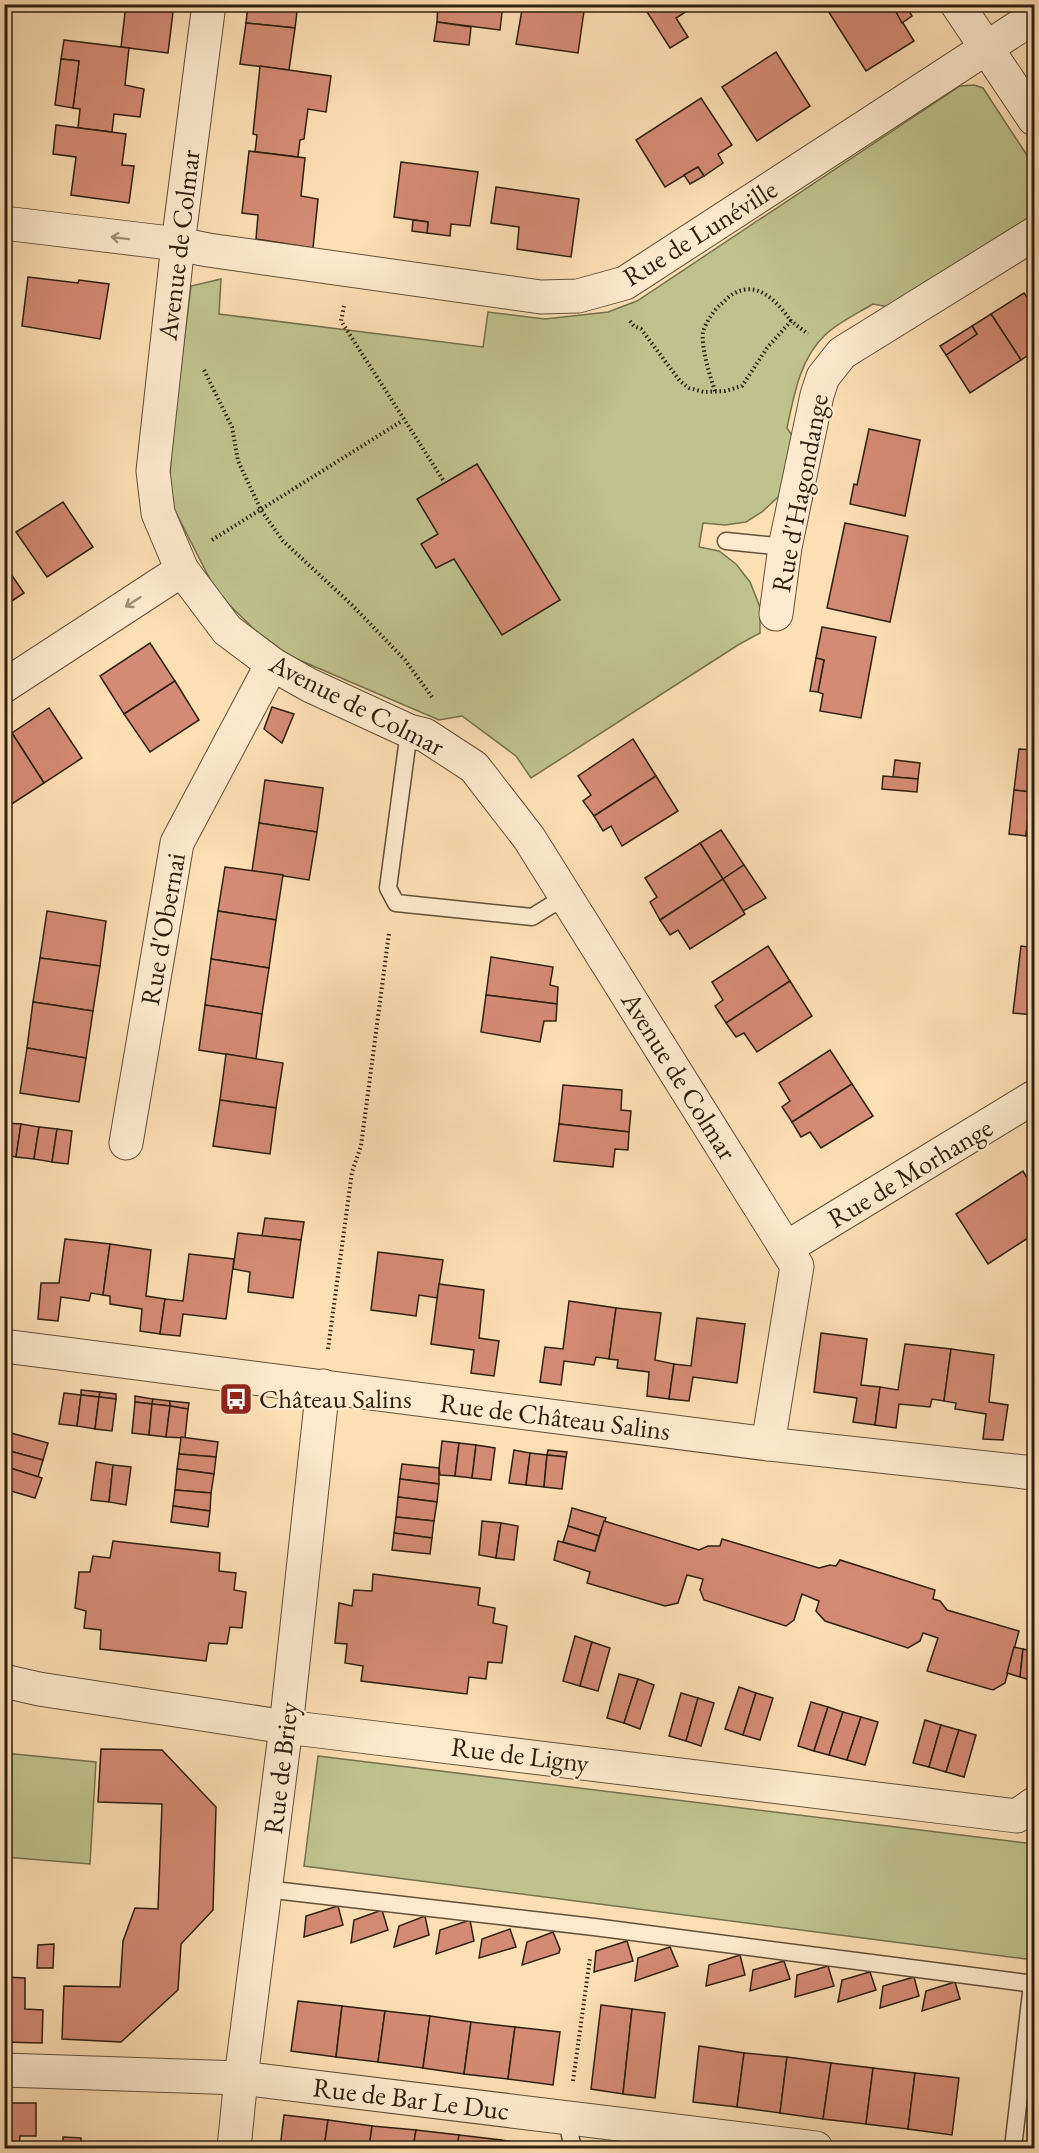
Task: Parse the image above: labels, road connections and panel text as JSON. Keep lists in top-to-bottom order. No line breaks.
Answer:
{"streets":{"street":["Rue de Lunéville","Avenue de Colmar","Rue d'Hagondange","Rue d'Obernai","Rue de Morhange","Rue de Château Salins","Rue de Ligny","Rue de Briey","Rue de Bar Le Duc"]},"crossings":[["Rue de Lunéville","Avenue de Colmar"],["Avenue de Colmar","Rue d'Obernai"],["Avenue de Colmar","Rue de Morhange"],["Avenue de Colmar","Rue de Château Salins"],["Rue de Château Salins","Rue de Briey"],["Rue de Ligny","Rue de Briey"],["Rue de Briey","Rue de Bar Le Duc"]],"places":{"bus stop":["Château Salins"]}}
